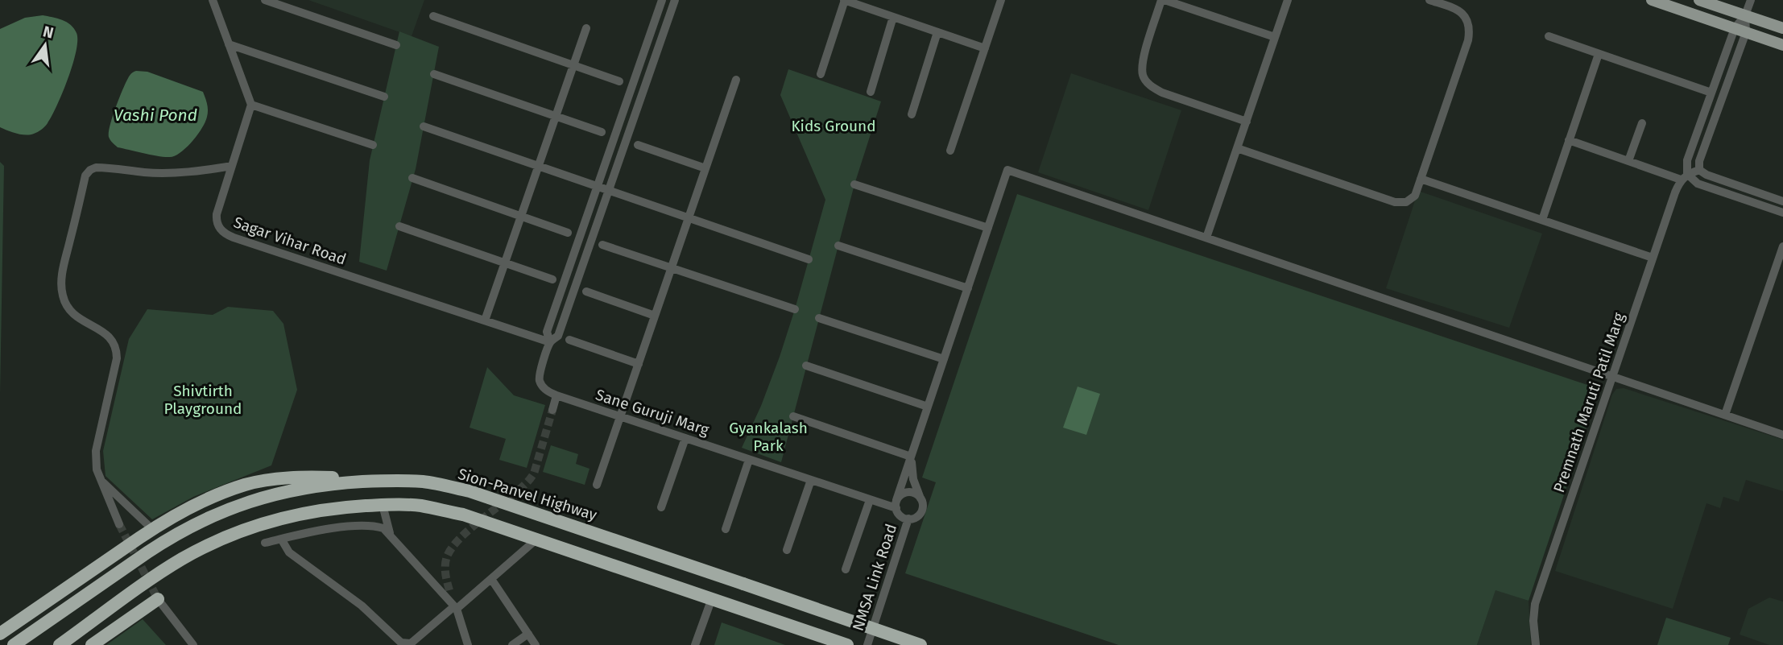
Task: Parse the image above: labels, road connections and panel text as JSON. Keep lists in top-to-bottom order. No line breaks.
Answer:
{"streets":{"highway":["Sion-Panvel Highway"],"street":["Sagar Vihar Road","Premnath Maruti Patil Marg","Sane Guruji Marg","NMSA Link Road"]},"crossings":[["Sane Guruji Marg","NMSA Link Road"]],"water":["Vashi Pond"],"parks":["Kids Ground","Shivtirth Playground","Gyankalash Park"],"north":"top"}
